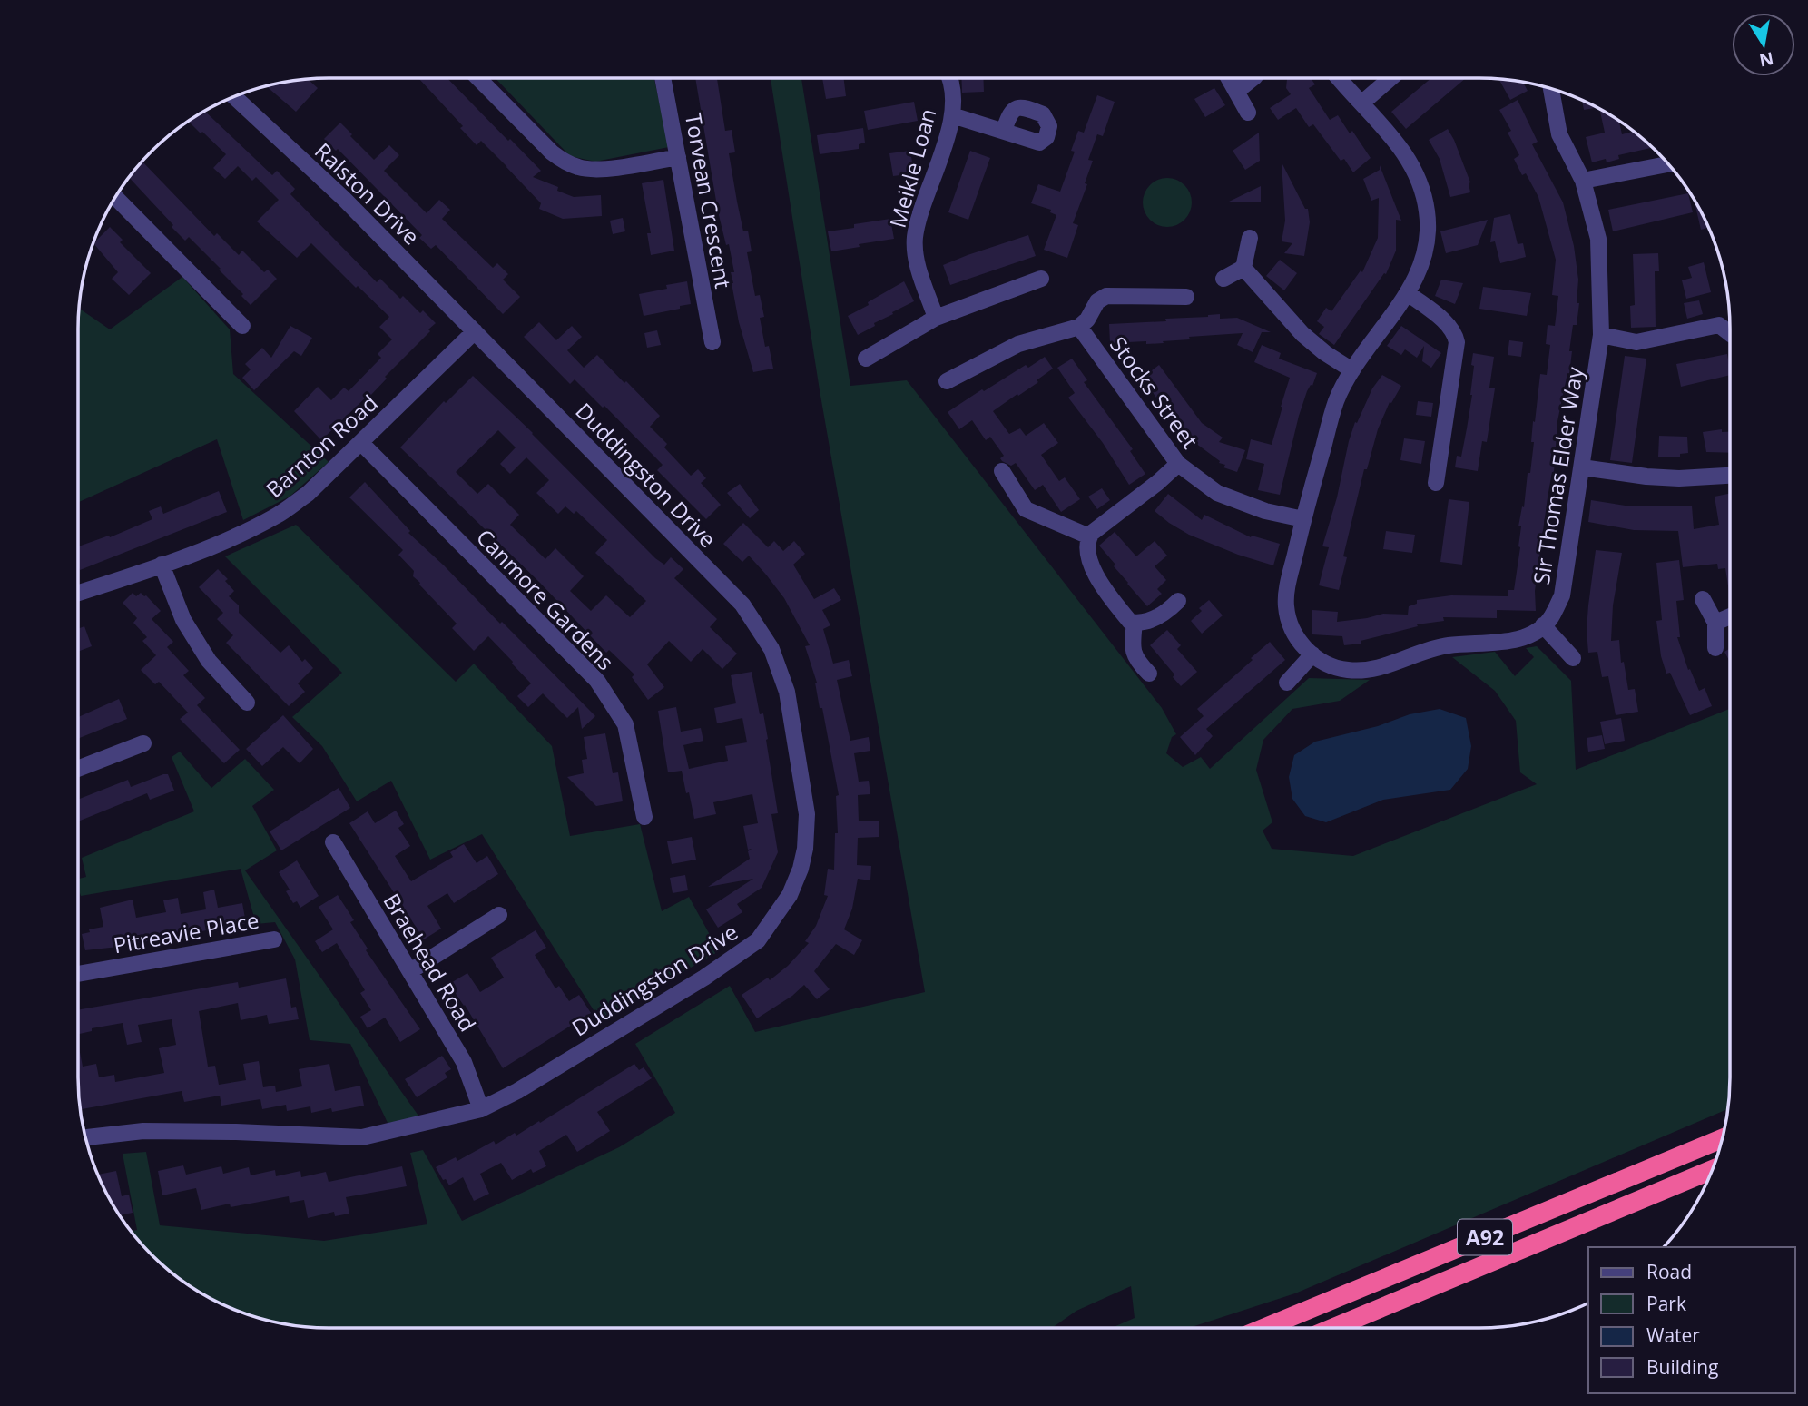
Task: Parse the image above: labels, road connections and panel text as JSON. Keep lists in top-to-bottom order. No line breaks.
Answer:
{"streets":{"highway":["A92"],"street":["Meikle Loan","Ralston Drive","Torvean Crescent","Stocks Street","Barnton Road","Duddingston Drive","Sir Thomas Elder Way","Canmore Gardens","Pitreavie Place","Braehead Road"]},"crossings":[["Ralston Drive","Barnton Road"],["Ralston Drive","Duddingston Drive"],["Barnton Road","Duddingston Drive"],["Barnton Road","Canmore Gardens"],["Duddingston Drive","Braehead Road"]],"legend":["Road","Park","Water","Building"],"north":"bottom"}
